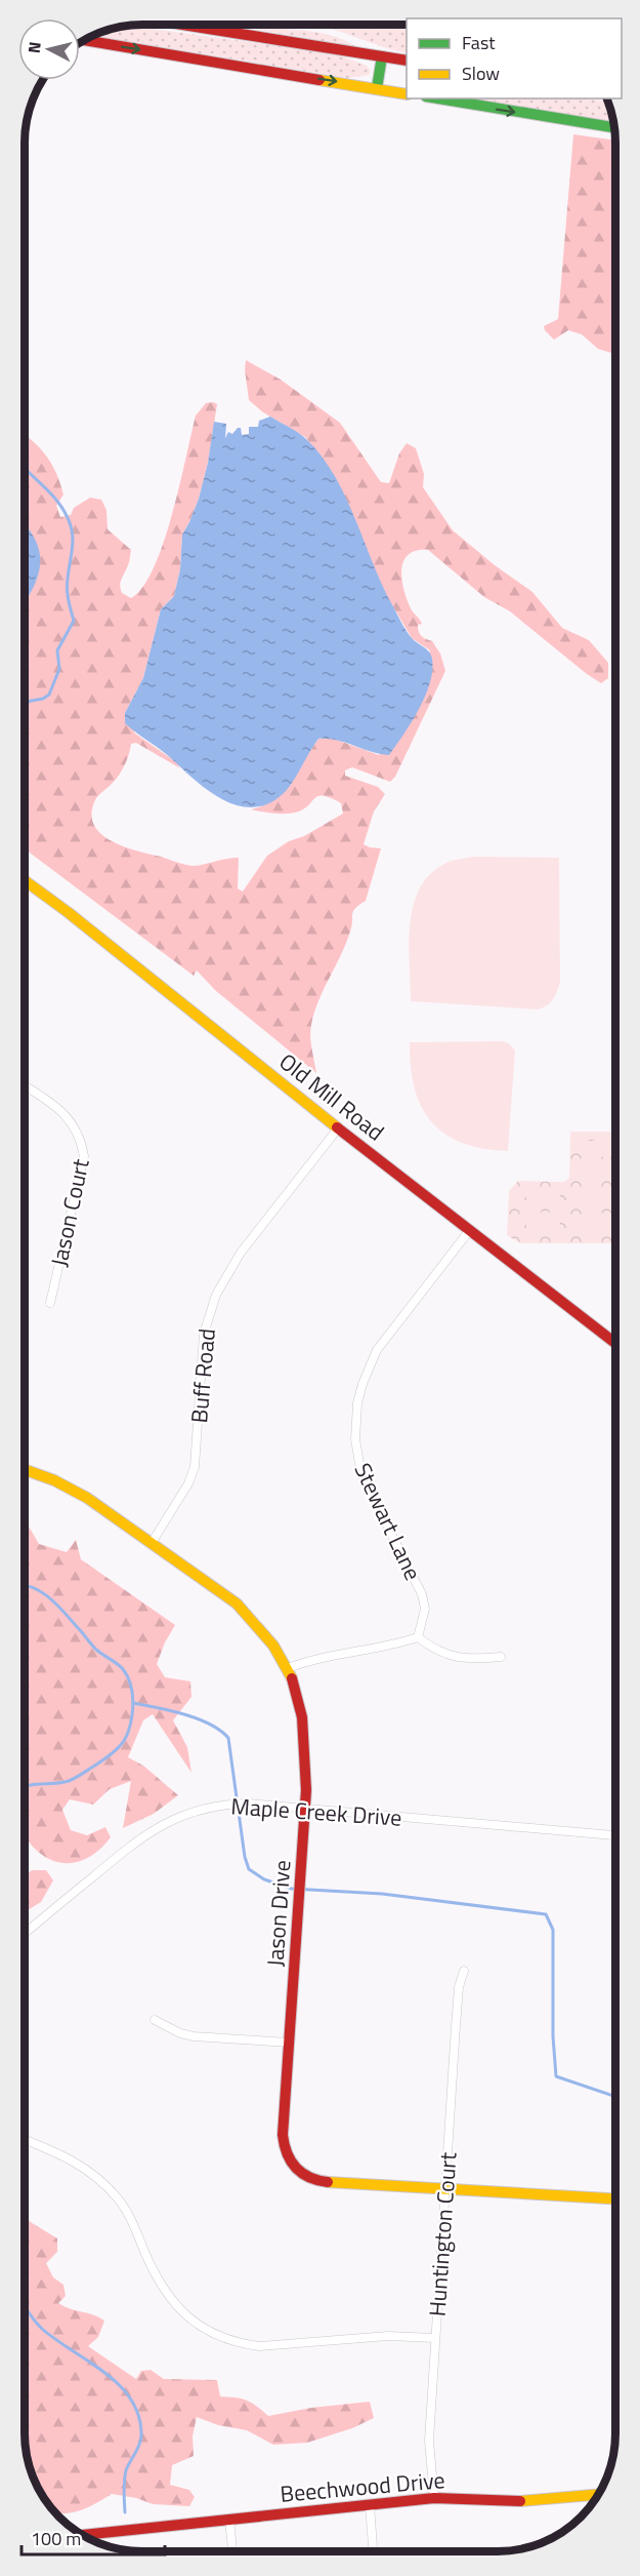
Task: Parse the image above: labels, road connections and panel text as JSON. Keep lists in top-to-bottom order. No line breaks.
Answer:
{"streets":{"main road":["Old Mill Road","Jason Drive","Beechwood Drive"],"street":["Jason Court","Buff Road","Stewart Lane","Maple Creek Drive","Huntington Court"]},"crossings":[["Old Mill Road","Buff Road"],["Old Mill Road","Stewart Lane"],["Buff Road","Jason Drive"],["Maple Creek Drive","Jason Drive"],["Jason Drive","Huntington Court"],["Huntington Court","Beechwood Drive"]],"legend":["Fast","Slow"],"scale_bar":"100 m","north":"left"}
